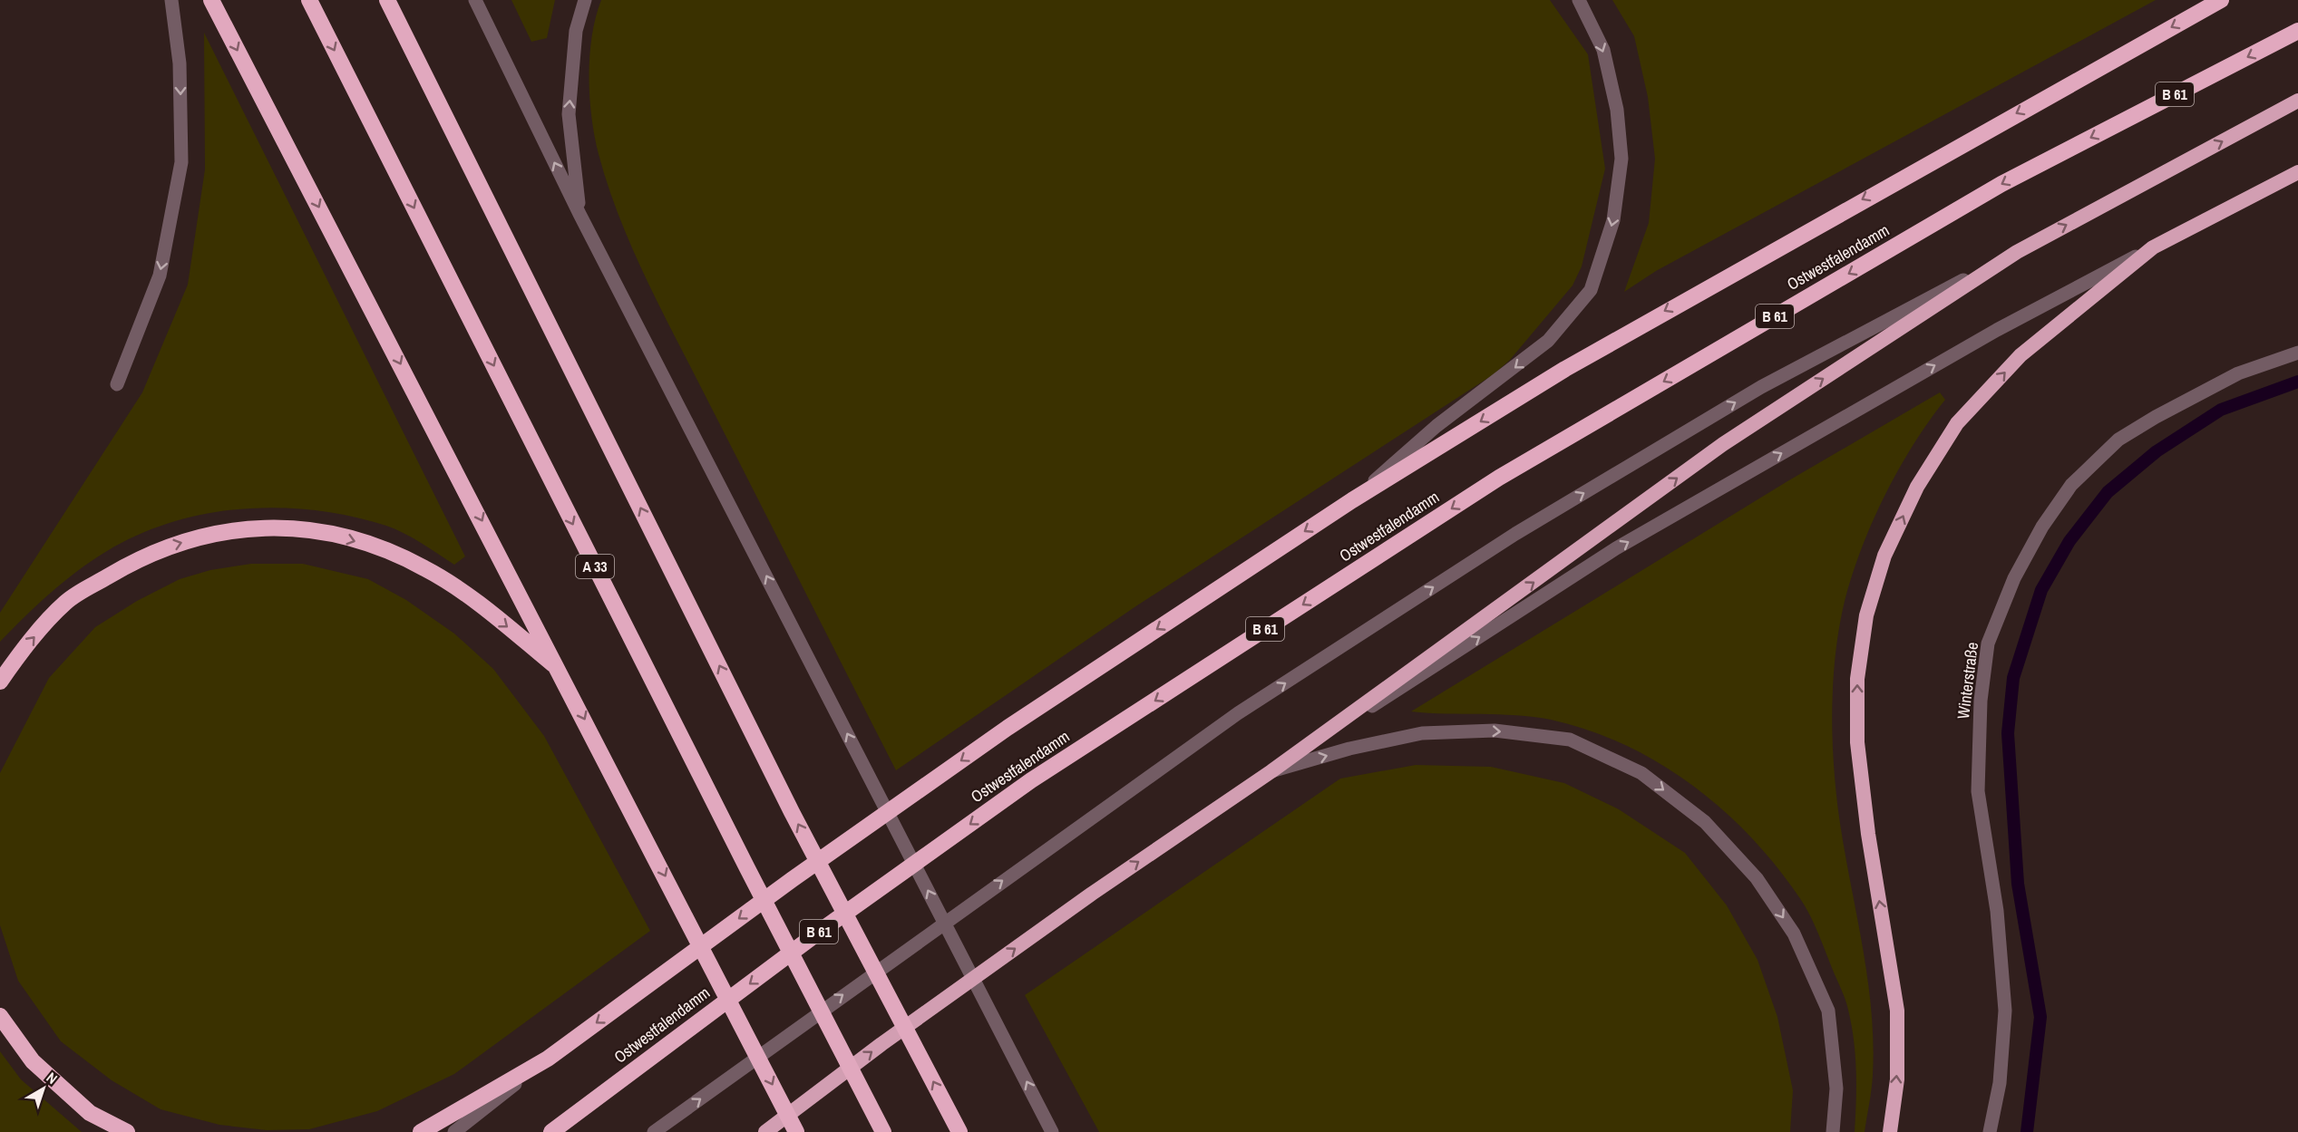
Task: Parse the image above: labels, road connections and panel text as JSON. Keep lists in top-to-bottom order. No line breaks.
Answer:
{"streets":{"highway":["B 61","Ostwestfalendamm","A 33"],"street":["Winterstraße"]},"north":"top right"}
